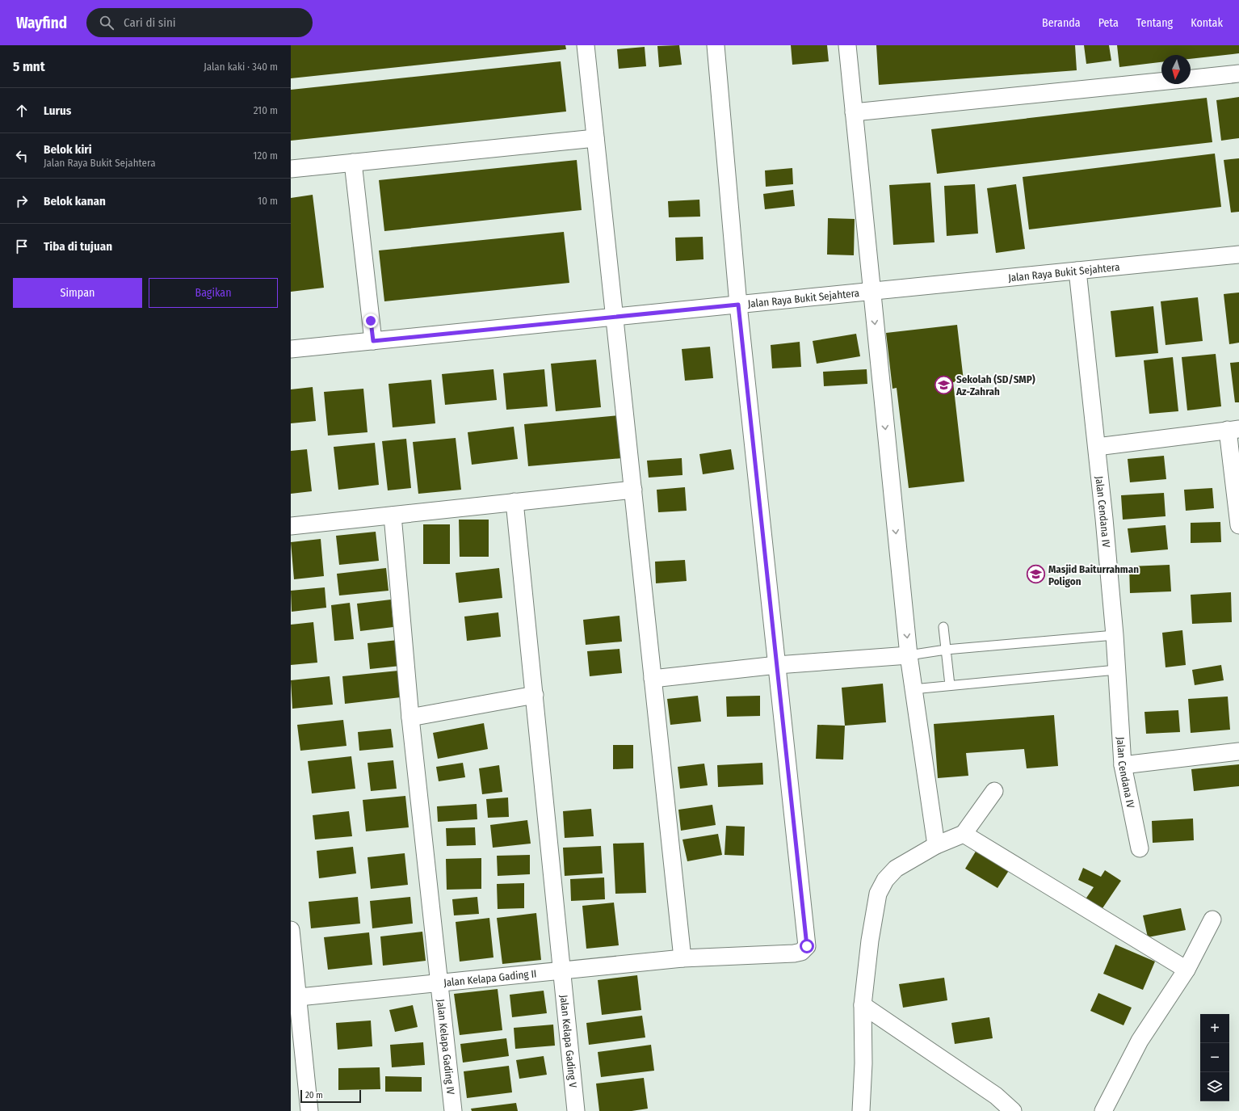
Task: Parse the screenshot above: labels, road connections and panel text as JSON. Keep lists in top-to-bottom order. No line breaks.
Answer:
{"streets":{"street":["Jalan Raya Bukit Sejahtera","Jalan Cendana IV","Jalan Kelapa Gading II","Jalan Kelapa Gading V","Jalan Kelapa Gading IV"]},"crossings":[["Jalan Raya Bukit Sejahtera","Jalan Cendana IV"],["Jalan Kelapa Gading II","Jalan Kelapa Gading V"],["Jalan Kelapa Gading II","Jalan Kelapa Gading IV"]],"places":{"school or university":["Sekolah (SD/SMP) Az-Zahrah","Masjid Baiturrahman Poligon"]},"scale_bar":"20 m","north":"bottom","page":{"header":"Wayfind","search":"Cari di sini","nav":["Beranda","Peta","Tentang","Kontak"],"heading":["5 mnt","Jalan kaki · 340 m"],"list":[["Lurus","210 m"],["Belok kiri","Jalan Raya Bukit Sejahtera","120 m"],["Belok kanan","10 m"],"Tiba di tujuan"],"buttons":["Simpan","Bagikan"],"map_buttons":["+","−"],"scale":"20 m"}}
